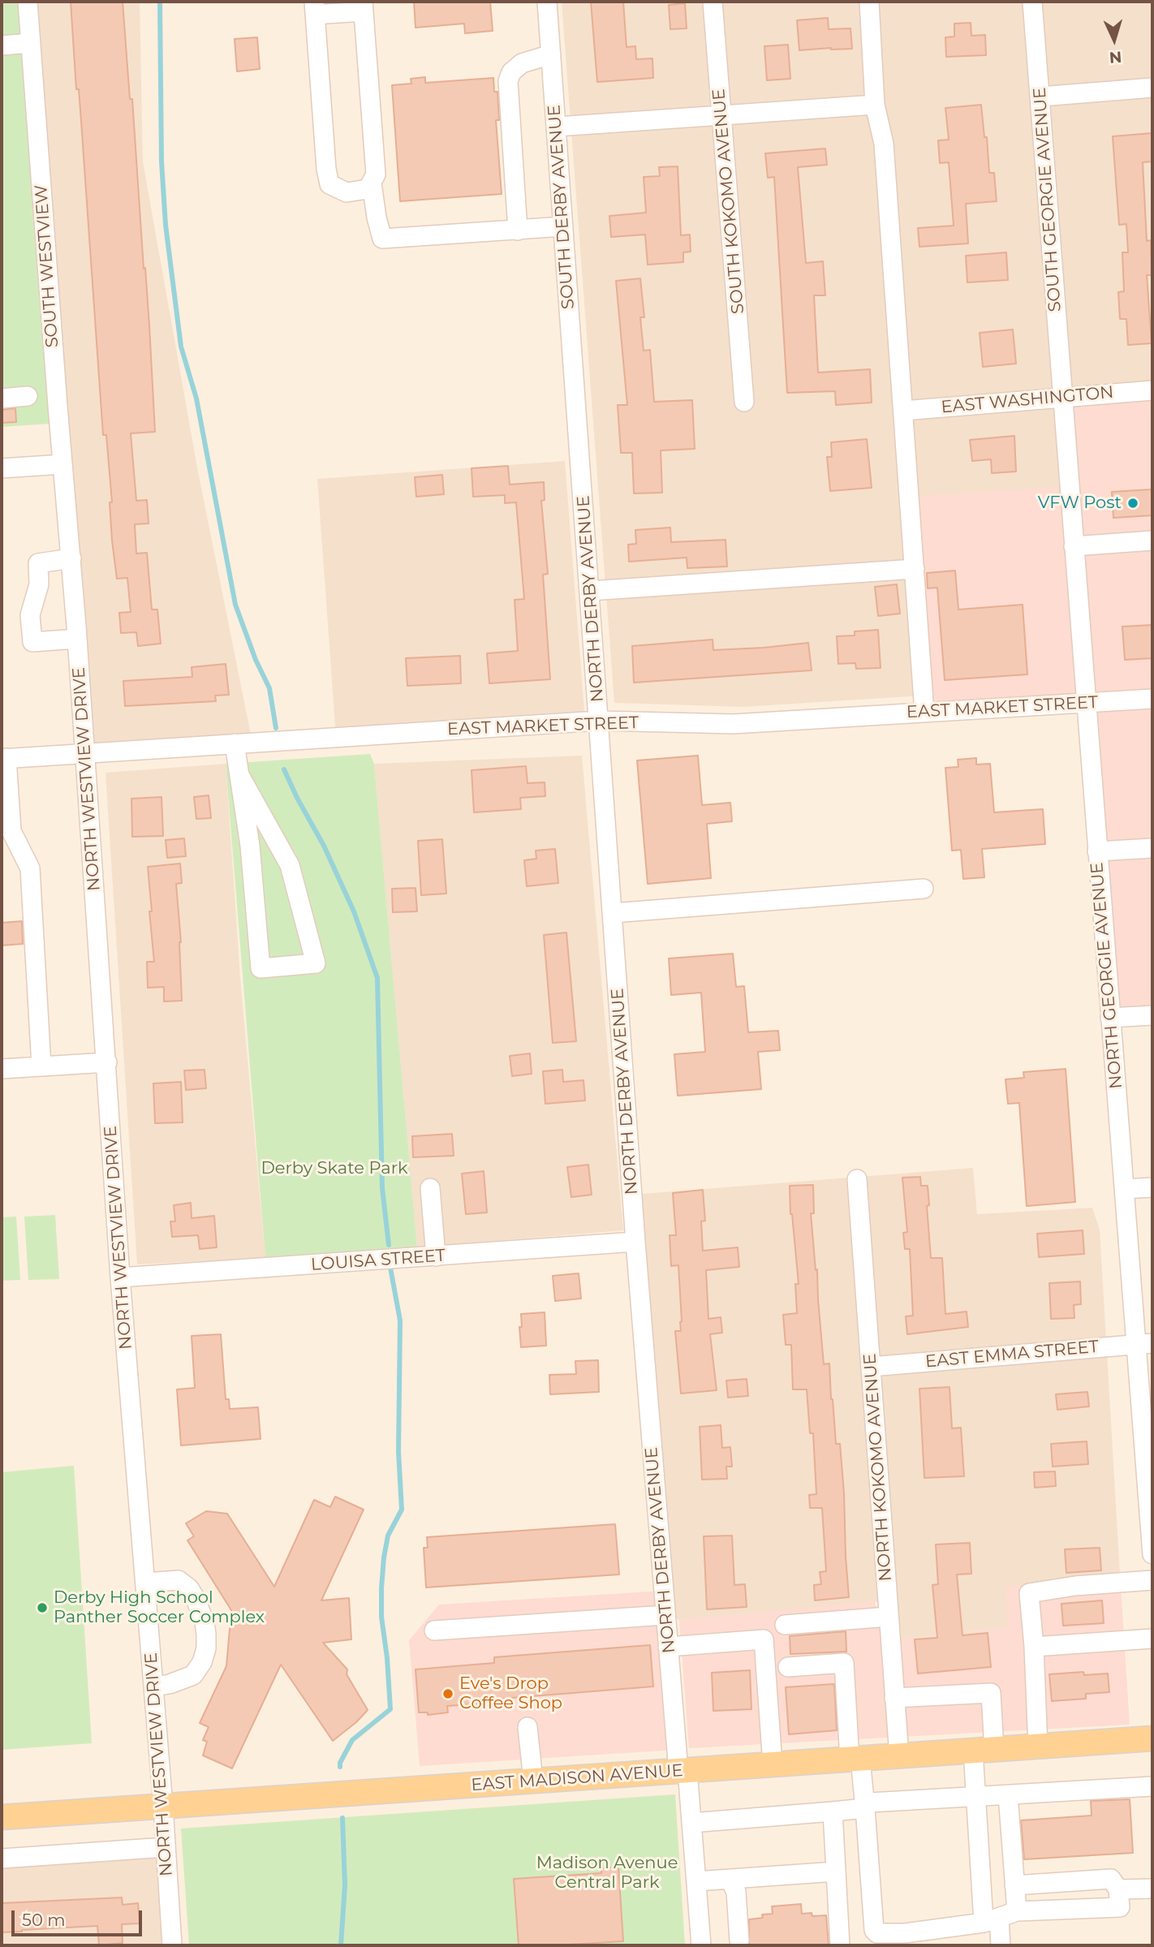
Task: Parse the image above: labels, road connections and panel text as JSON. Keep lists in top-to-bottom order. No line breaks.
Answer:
{"streets":{"main road":["EAST MADISON AVENUE"],"street":["SOUTH GEORGIE AVENUE","SOUTH KOKOMO AVENUE","SOUTH DERBY AVENUE","SOUTH WESTVIEW","EAST WASHINGTON","NORTH DERBY AVENUE","EAST MARKET STREET","NORTH WESTVIEW DRIVE","NORTH GEORGIE AVENUE","LOUISA STREET","EAST EMMA STREET","NORTH KOKOMO AVENUE"]},"crossings":[["SOUTH GEORGIE AVENUE","EAST WASHINGTON"],["SOUTH GEORGIE AVENUE","NORTH GEORGIE AVENUE"],["SOUTH DERBY AVENUE","NORTH DERBY AVENUE"],["SOUTH WESTVIEW","NORTH WESTVIEW DRIVE"],["EAST WASHINGTON","NORTH GEORGIE AVENUE"],["NORTH DERBY AVENUE","EAST MARKET STREET"],["NORTH DERBY AVENUE","LOUISA STREET"],["NORTH DERBY AVENUE","EAST MADISON AVENUE"],["EAST MARKET STREET","NORTH WESTVIEW DRIVE"],["EAST MARKET STREET","NORTH GEORGIE AVENUE"],["NORTH WESTVIEW DRIVE","LOUISA STREET"],["NORTH WESTVIEW DRIVE","EAST MADISON AVENUE"],["NORTH GEORGIE AVENUE","EAST EMMA STREET"],["EAST EMMA STREET","NORTH KOKOMO AVENUE"],["NORTH KOKOMO AVENUE","EAST MADISON AVENUE"]],"parks":["Derby Skate Park","Madison Avenue Central Park"],"places":["VFW Post","Derby High School Panther Soccer Complex","Eve's Drop Coffee Shop"],"scale_bar":"50 m","north":"bottom"}
